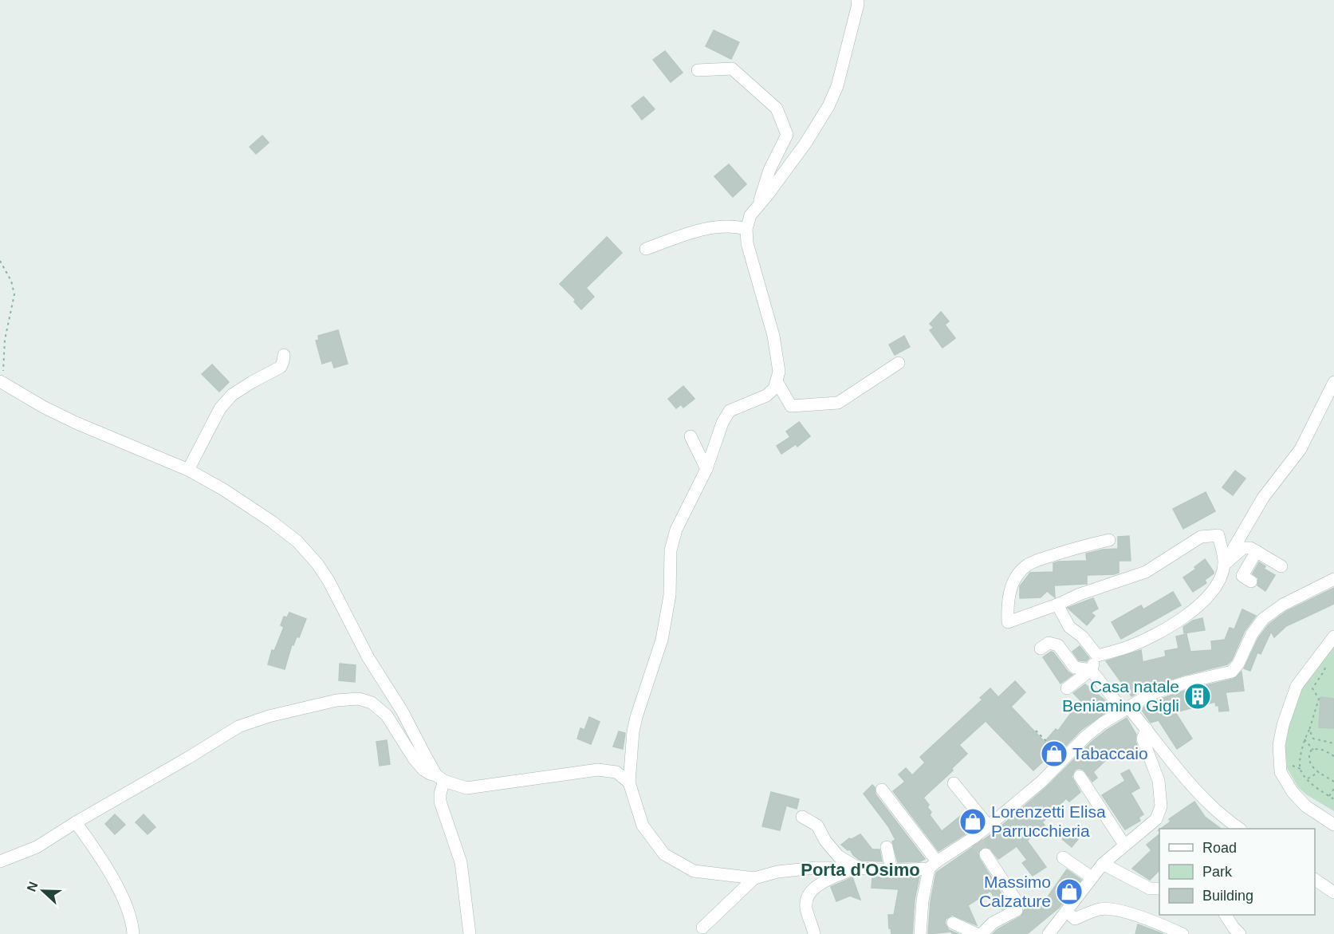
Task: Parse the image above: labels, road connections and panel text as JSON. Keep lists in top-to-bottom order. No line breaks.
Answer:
{"districts":["Porta d'Osimo"],"places":{"building":["Casa natale Beniamino Gigli"],"shop":["Tabaccaio","Lorenzetti Elisa Parrucchieria","Massimo Calzature"]},"legend":["Road","Park","Building"],"north":"left"}
